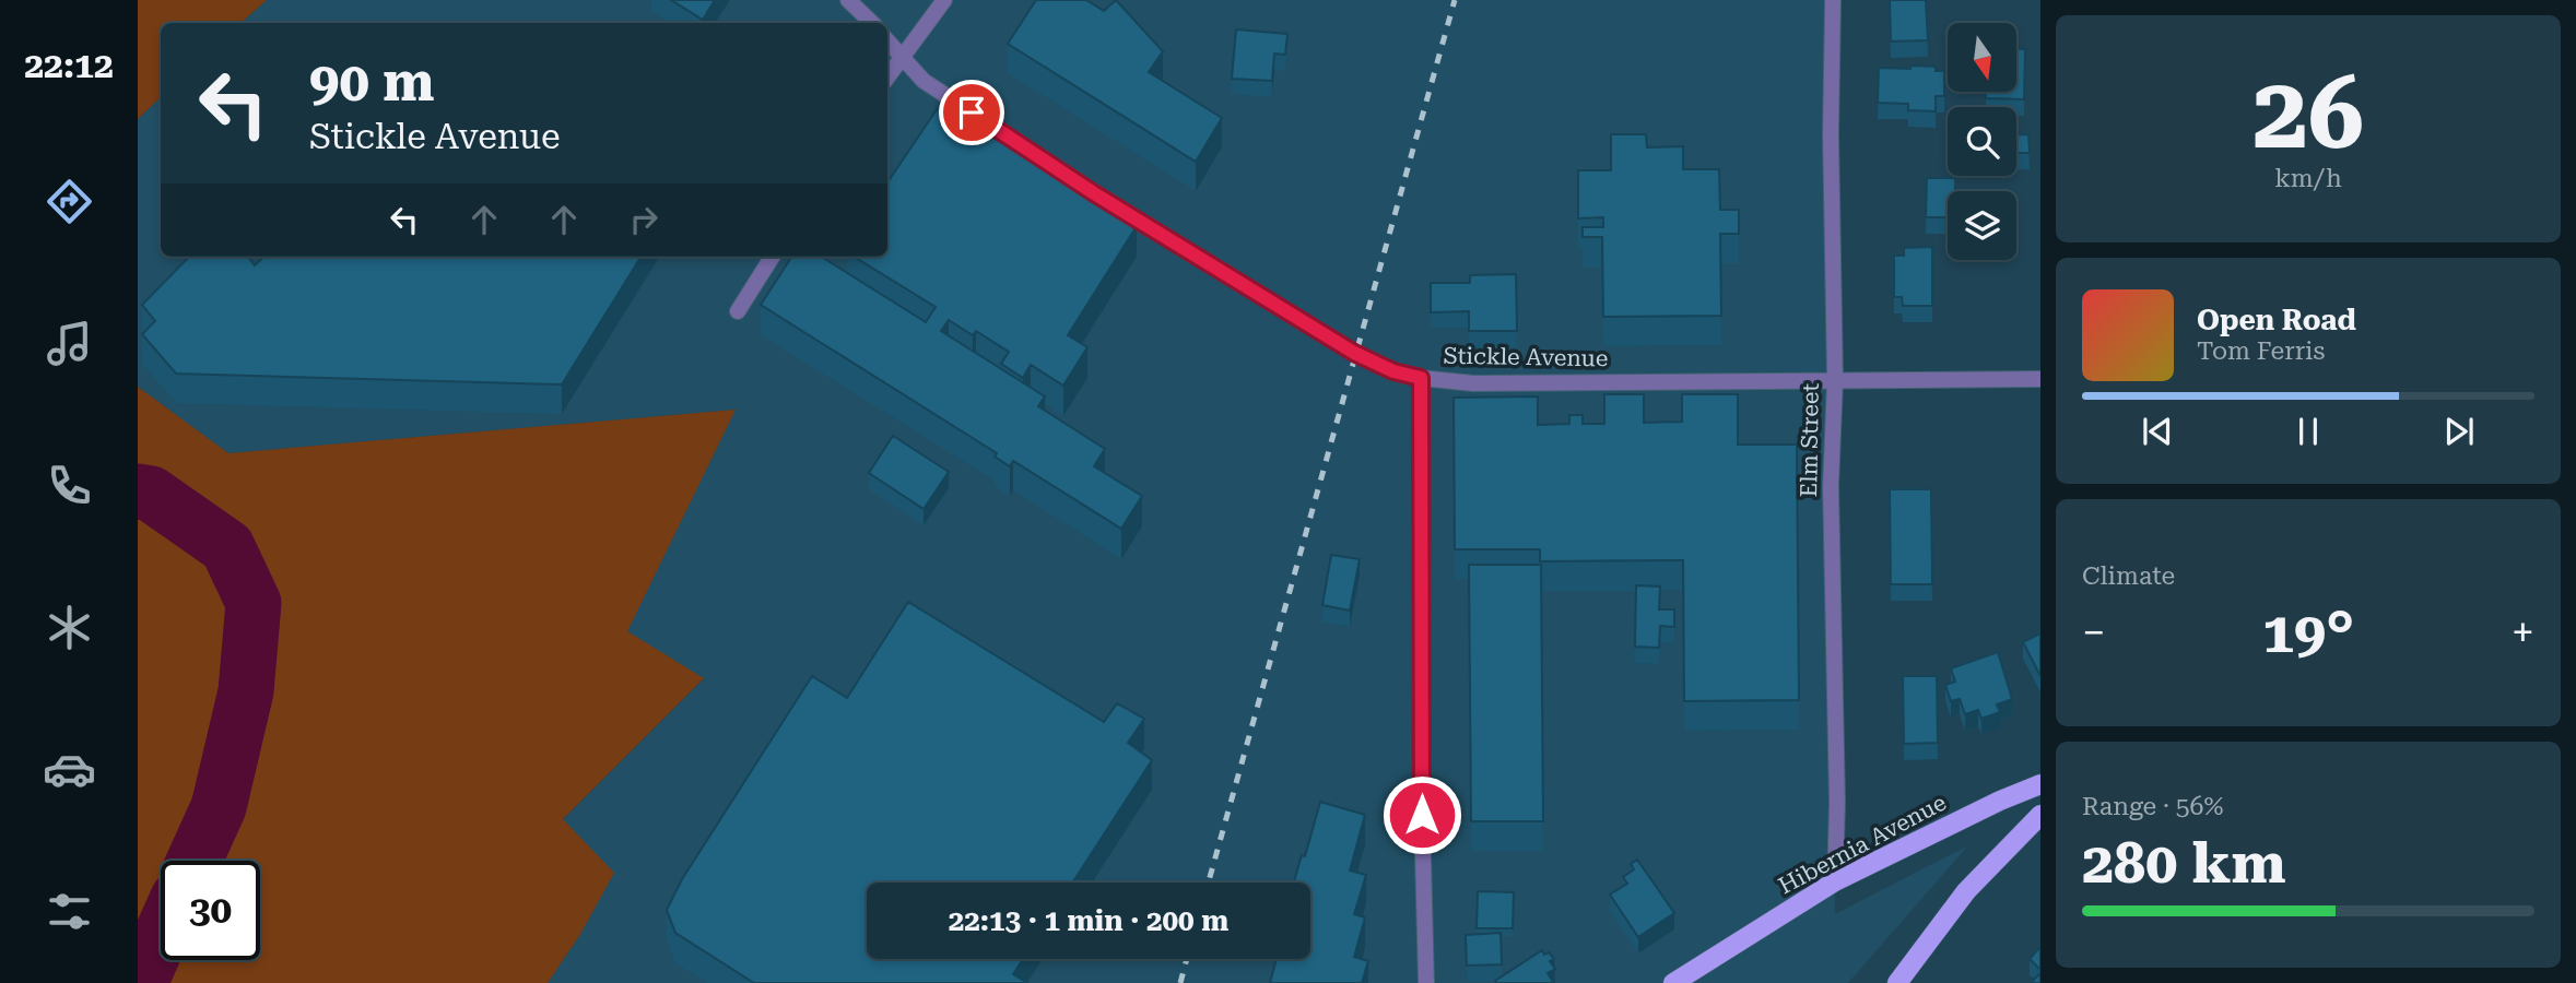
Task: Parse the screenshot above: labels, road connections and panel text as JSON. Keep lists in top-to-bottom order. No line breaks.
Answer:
{"streets":{"main road":["Hibernia Avenue"],"street":["Stickle Avenue","Elm Street"]},"crossings":[["Stickle Avenue","Elm Street"],["Elm Street","Hibernia Avenue"]],"north":"bottom","page":{"tabs":"22:12","tile":[["26","km/h"],"Climate",["Range · 56%","280 km"]],"turn":["90 m","Stickle Avenue"],"song":["Open Road","Tom Ferris"],"heat":["−","19°","+"],"limit":"30","trip":"22:13 · 1 min · 200 m"}}
